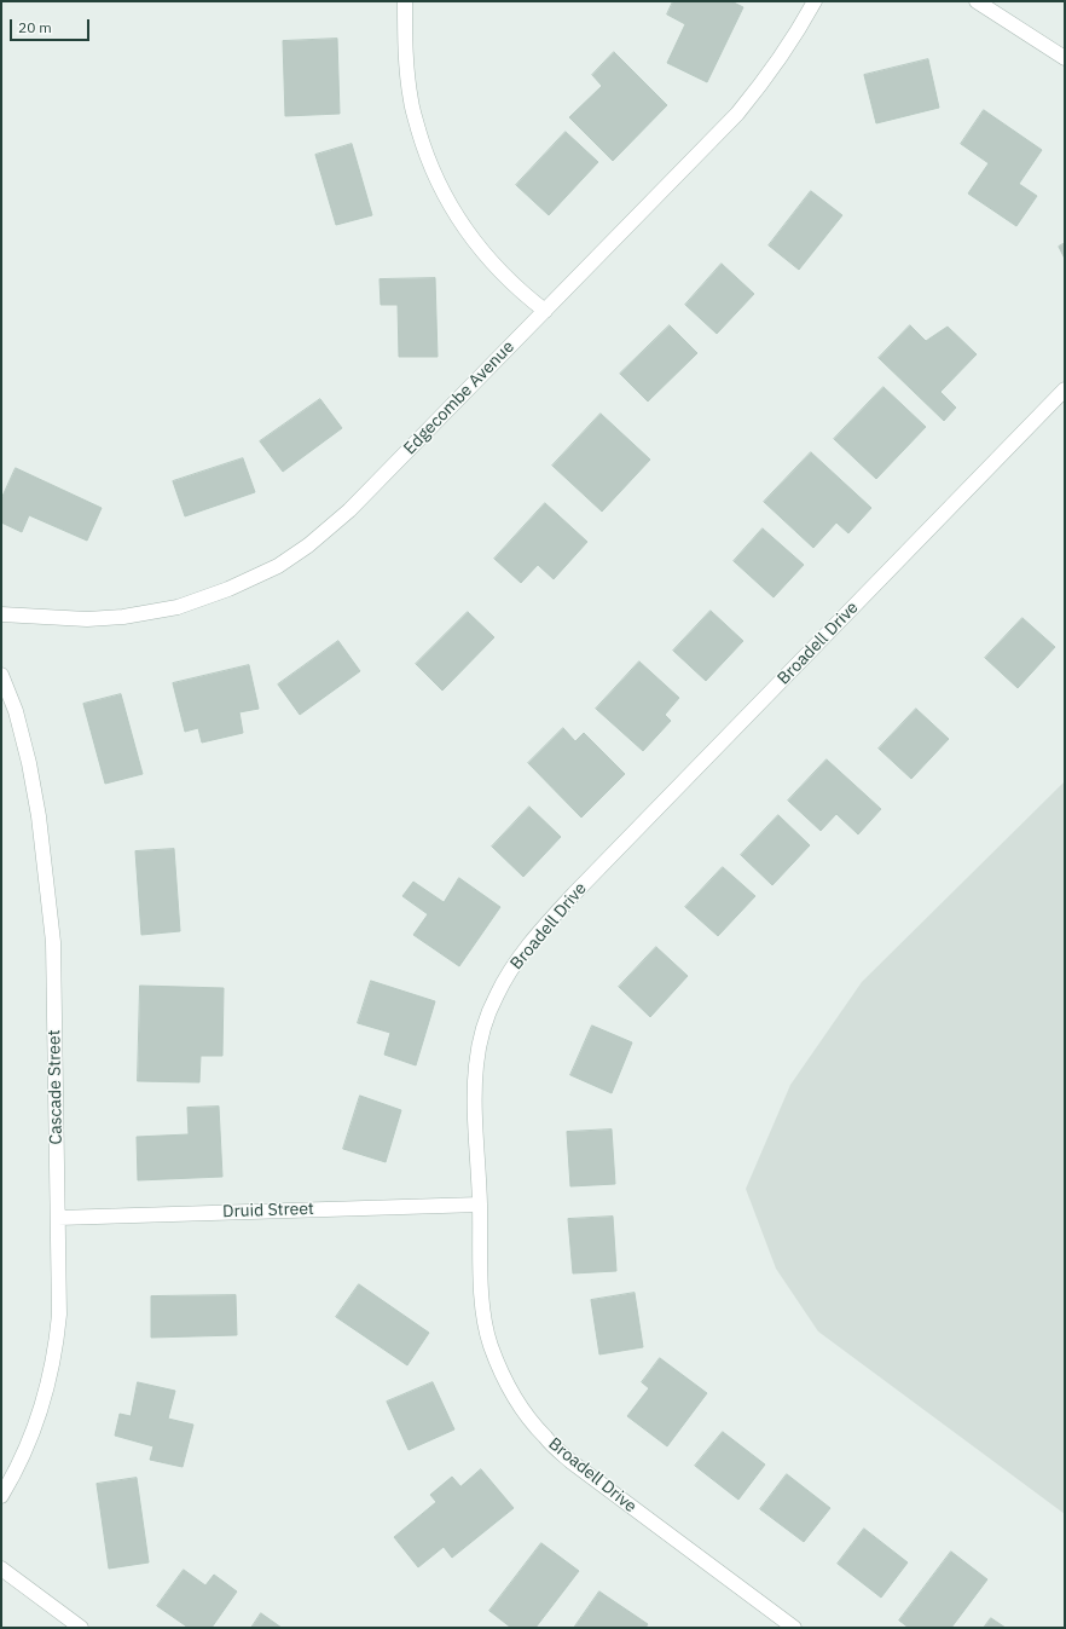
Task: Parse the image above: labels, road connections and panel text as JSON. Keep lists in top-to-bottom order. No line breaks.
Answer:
{"streets":{"street":["Edgecombe Avenue","Broadell Drive","Cascade Street","Druid Street"]},"crossings":[["Broadell Drive","Druid Street"],["Cascade Street","Druid Street"]],"scale_bar":"20 m"}
